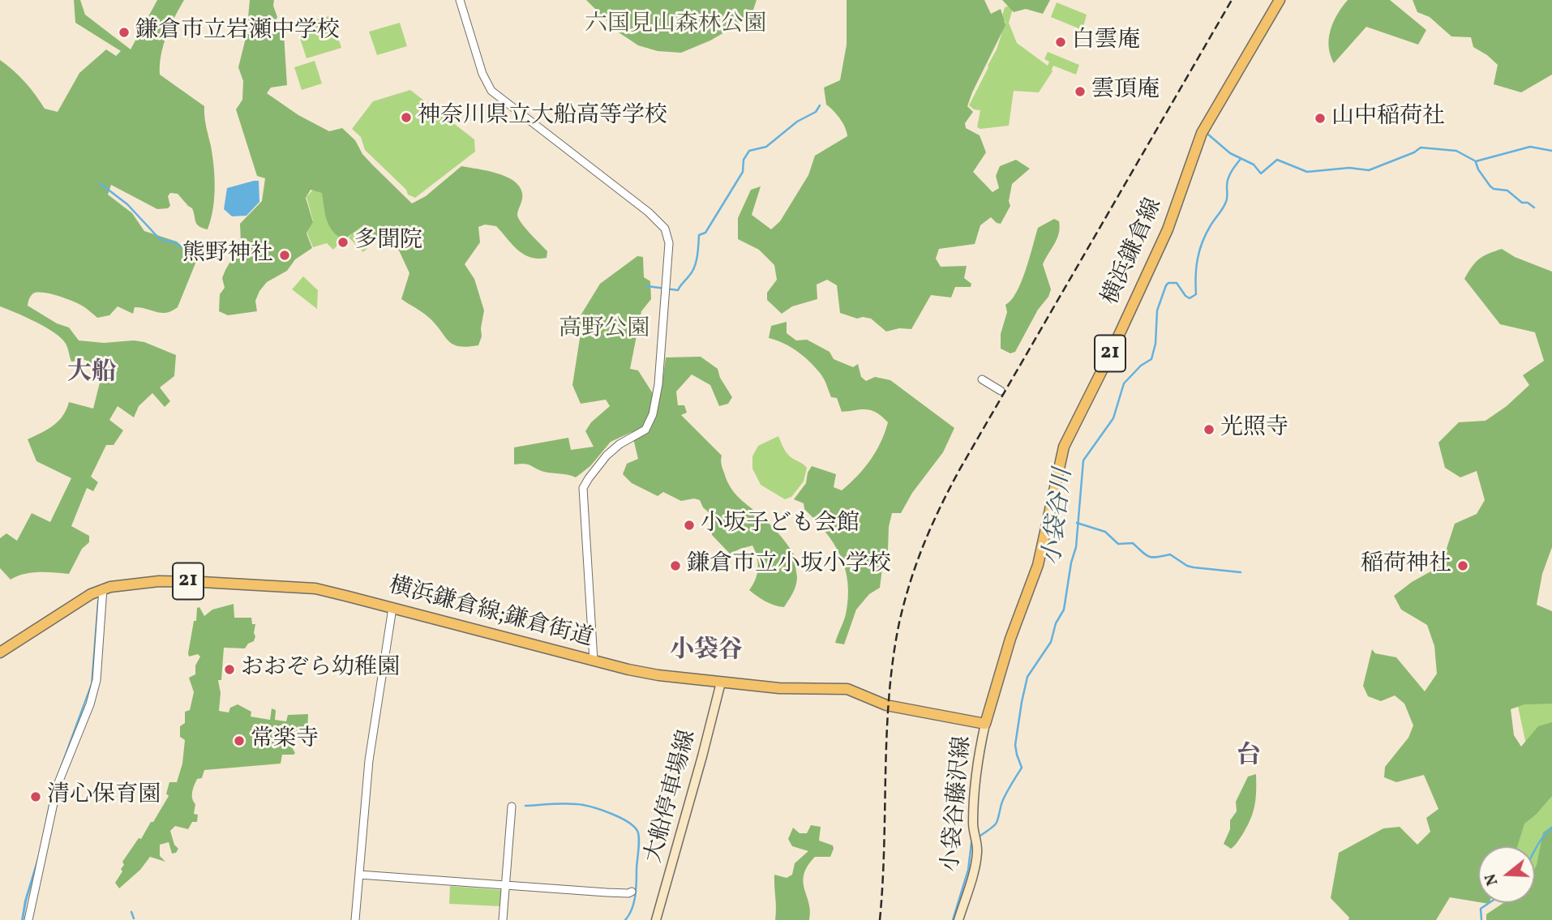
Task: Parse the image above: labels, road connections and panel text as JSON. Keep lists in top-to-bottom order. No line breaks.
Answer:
{"streets":{"main road":["横浜鎌倉線","21","横浜鎌倉線;鎌倉街道","大船停車場線","小袋谷藤沢線"]},"crossings":[["横浜鎌倉線","横浜鎌倉線;鎌倉街道"],["横浜鎌倉線","小袋谷藤沢線"],["横浜鎌倉線;鎌倉街道","大船停車場線"],["横浜鎌倉線;鎌倉街道","小袋谷藤沢線"]],"districts":["大船","小袋谷","台"],"water":["小袋谷川"],"parks":["六国見山森林公園","高野公園"],"places":["鎌倉市立岩瀬中学校","白雲庵","雲頂庵","神奈川県立大船高等学校","山中稲荷社","多聞院","熊野神社","光照寺","小坂子ども会館","鎌倉市立小坂小学校","稲荷神社","おおぞら幼稚園","常楽寺","清心保育園"],"north":"left"}
